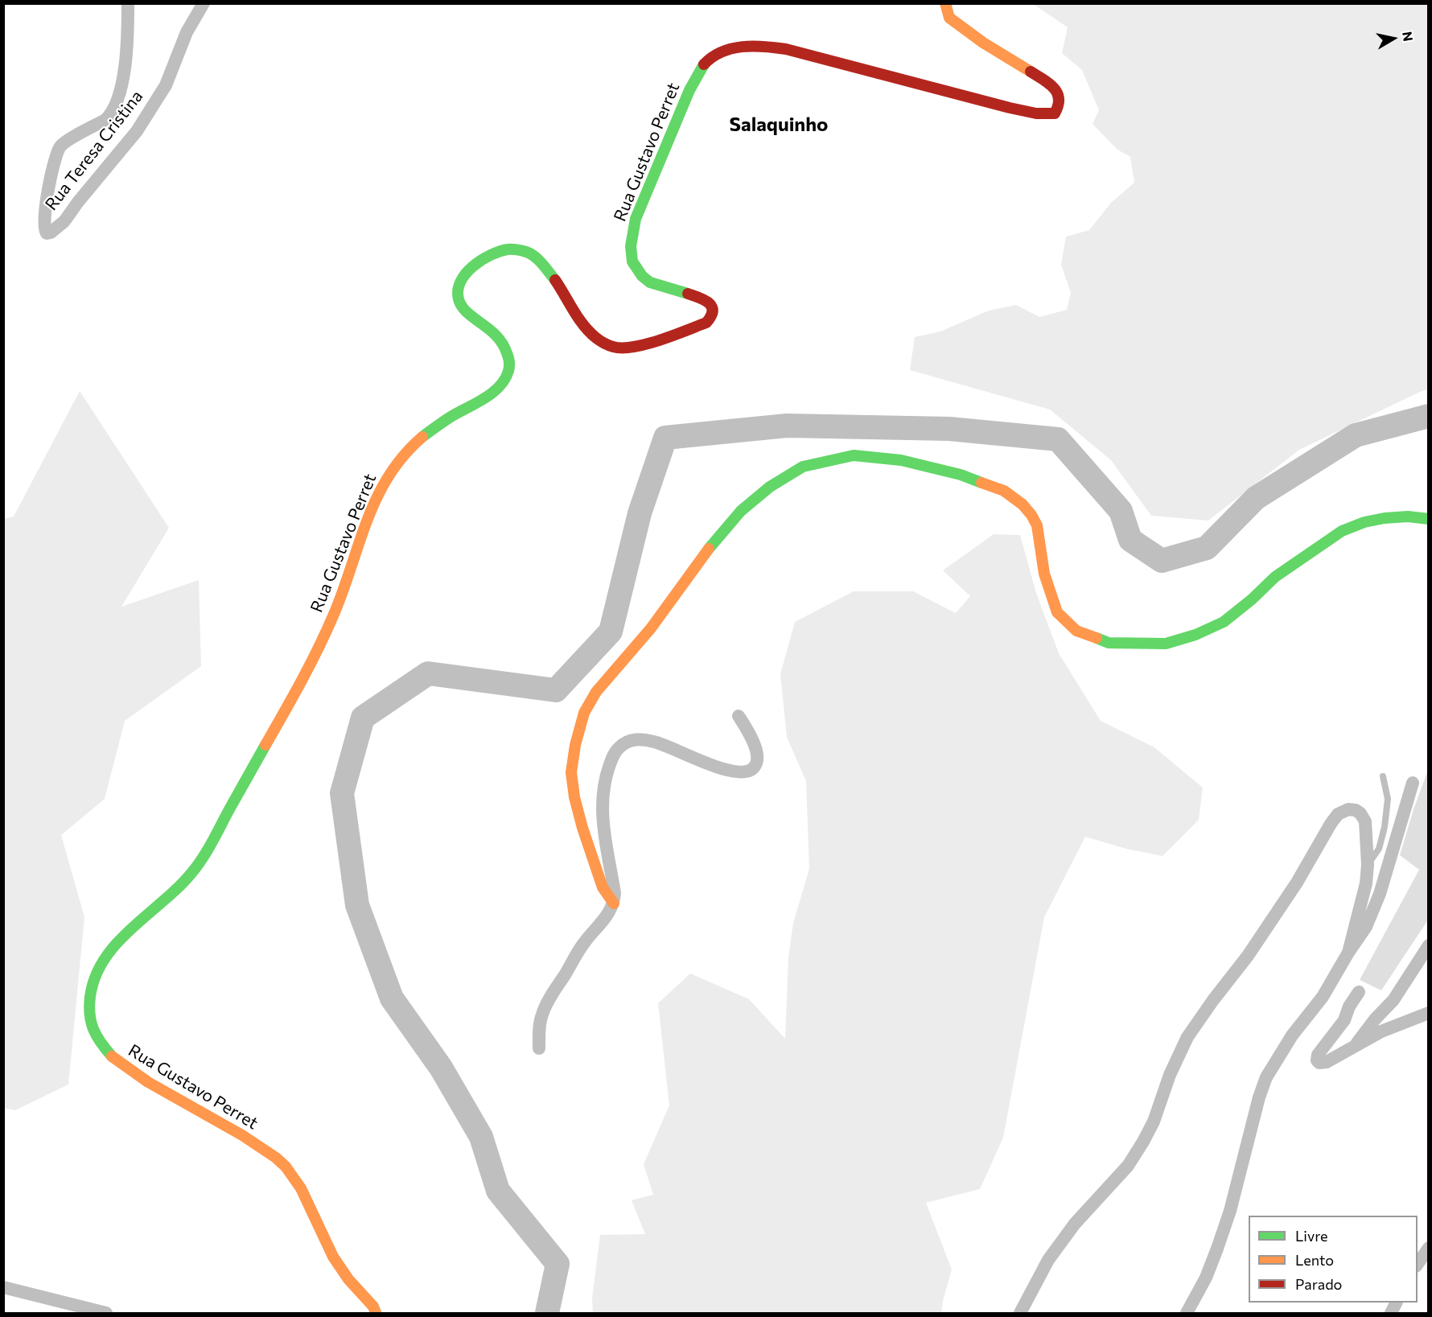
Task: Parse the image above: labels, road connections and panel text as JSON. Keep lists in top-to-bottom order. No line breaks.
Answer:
{"streets":{"street":["Rua Teresa Cristina","Rua Gustavo Perret"]},"districts":["Salaquinho"],"legend":["Livre","Lento","Parado"],"north":"right"}
